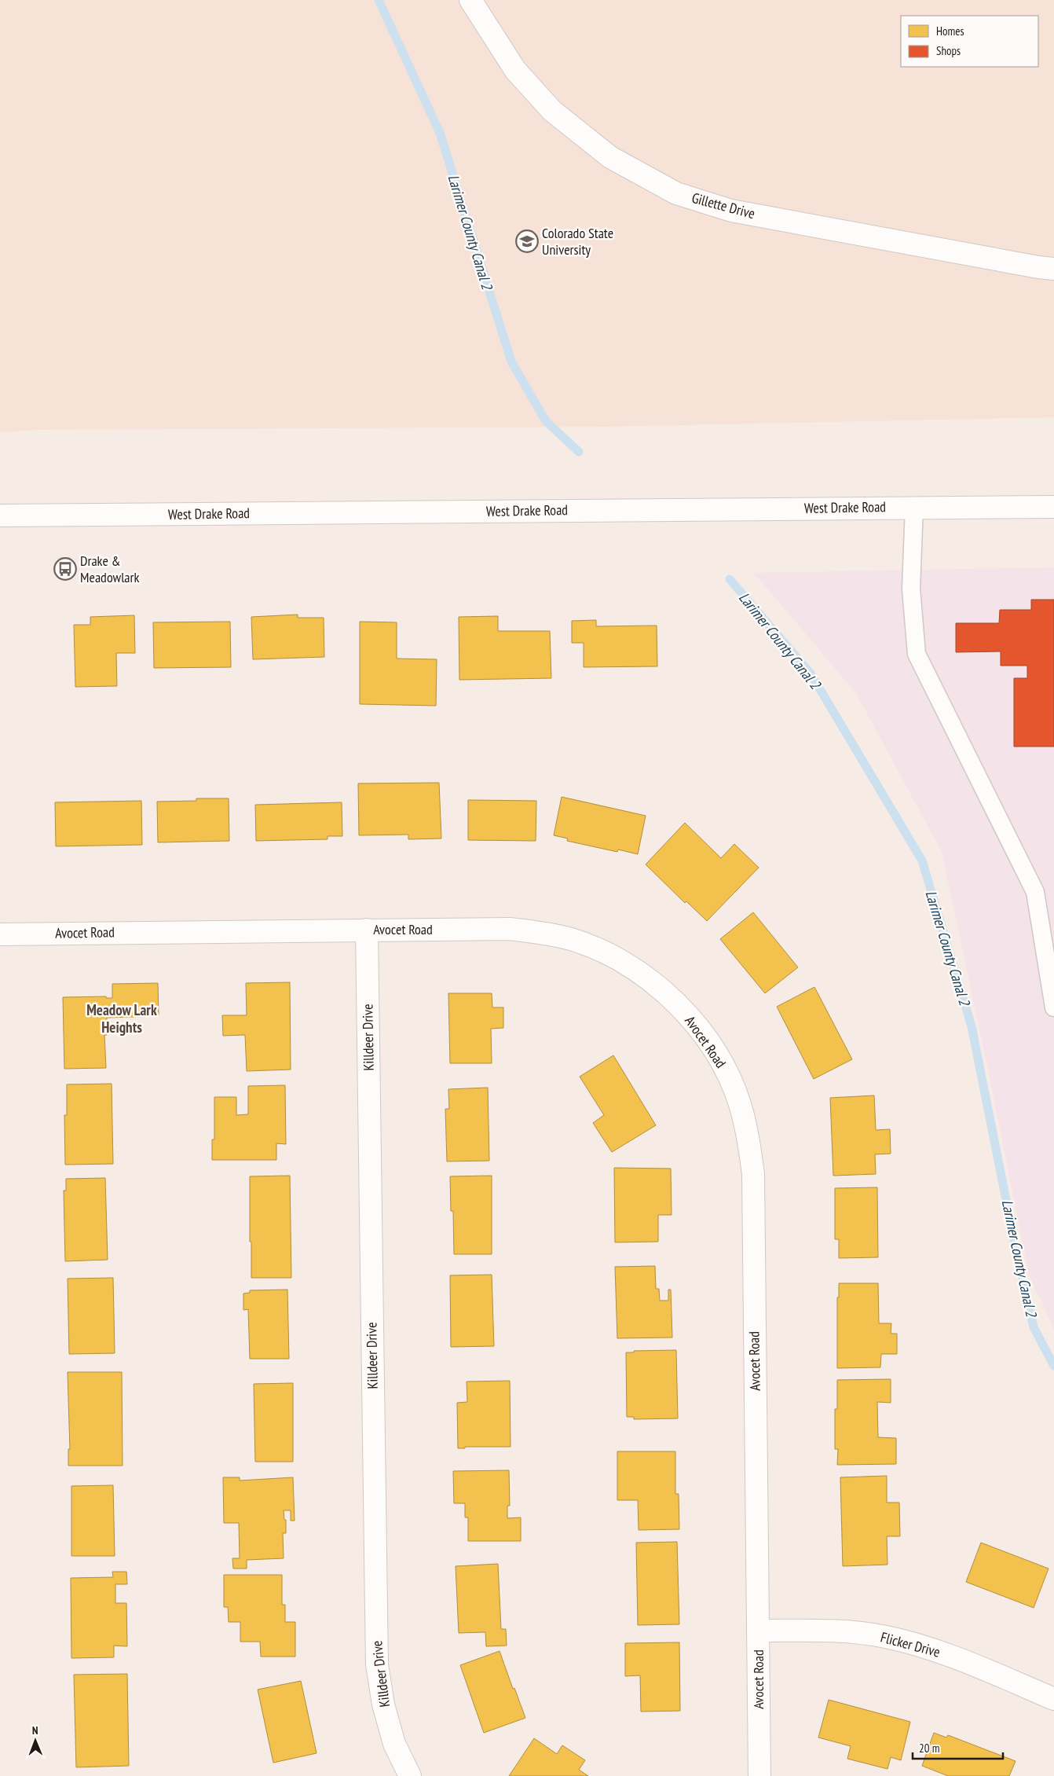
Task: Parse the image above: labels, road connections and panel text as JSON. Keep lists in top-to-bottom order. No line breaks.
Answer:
{"streets":{"street":["Gillette Drive","West Drake Road","Avocet Road","Killdeer Drive","Flicker Drive"]},"crossings":[["Avocet Road","Killdeer Drive"],["Avocet Road","Flicker Drive"]],"districts":["Meadow Lark Heights"],"water":["Larimer County Canal 2"],"places":{"school or university":["Colorado State University"],"bus stop":["Drake & Meadowlark"]},"legend":["Homes","Shops"],"scale_bar":"20 m","north":"top"}
